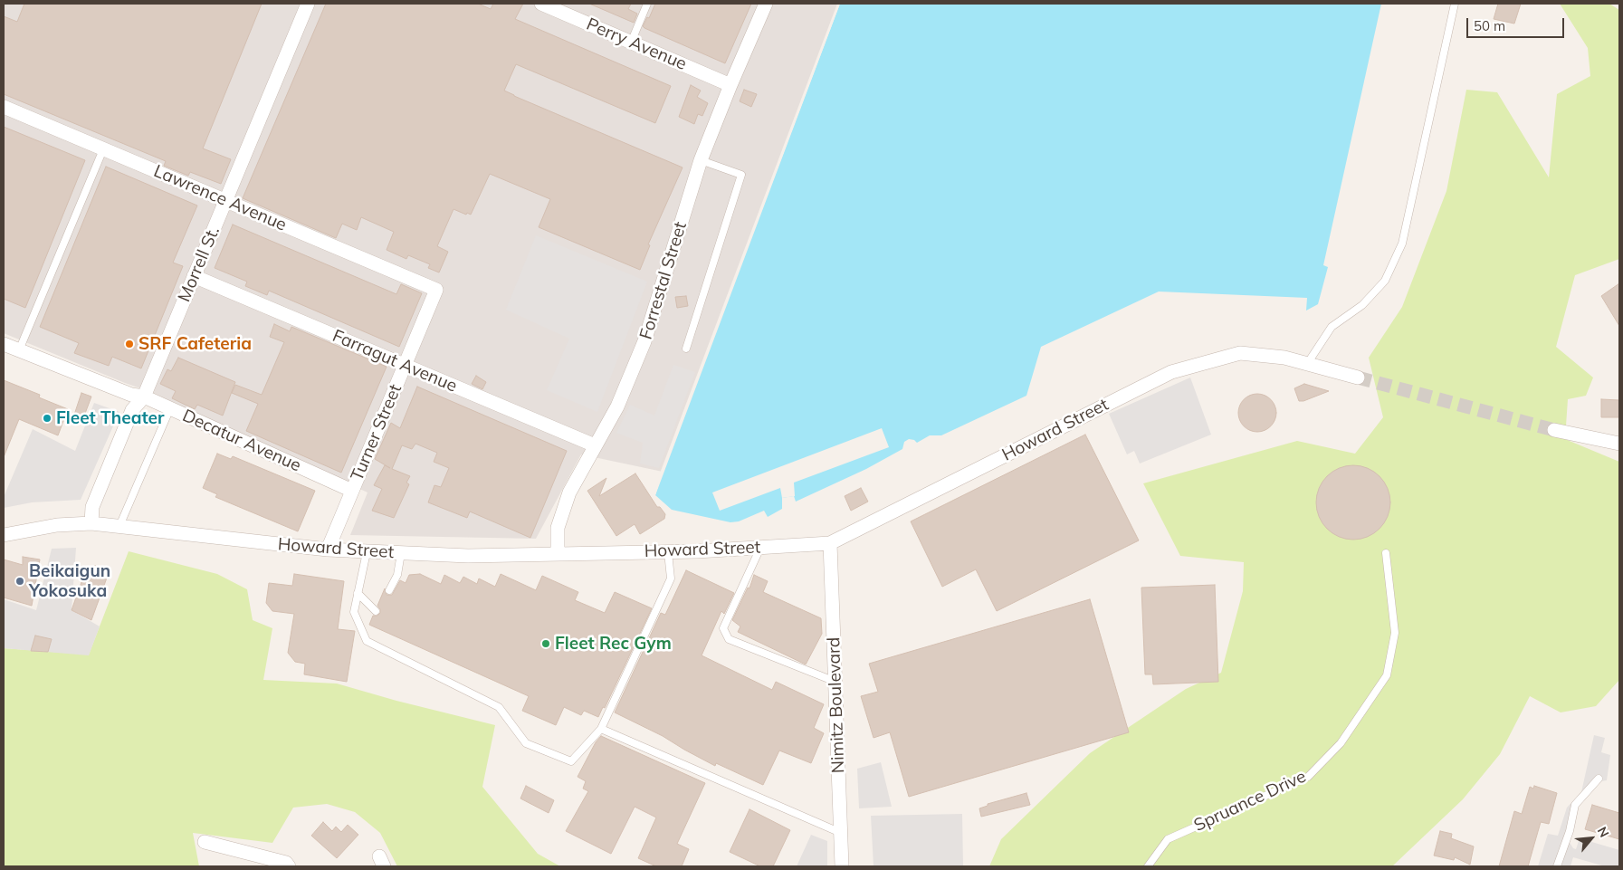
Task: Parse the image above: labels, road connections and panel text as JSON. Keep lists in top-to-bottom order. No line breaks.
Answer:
{"streets":{"street":["Perry Avenue","Lawrence Avenue","Morrell St.","Forrestal Street","Farragut Avenue","Howard Street","Turner Street","Decatur Avenue","Nimitz Boulevard"],"lane":["Spruance Drive"]},"crossings":[["Perry Avenue","Forrestal Street"],["Lawrence Avenue","Morrell St."],["Lawrence Avenue","Turner Street"],["Morrell St.","Farragut Avenue"],["Morrell St.","Howard Street"],["Morrell St.","Decatur Avenue"],["Forrestal Street","Farragut Avenue"],["Forrestal Street","Howard Street"],["Farragut Avenue","Turner Street"],["Howard Street","Turner Street"],["Howard Street","Nimitz Boulevard"],["Turner Street","Decatur Avenue"]],"places":["SRF Cafeteria","Fleet Theater","Beikaigun Yokosuka","Fleet Rec Gym"],"scale_bar":"50 m","north":"top right"}
